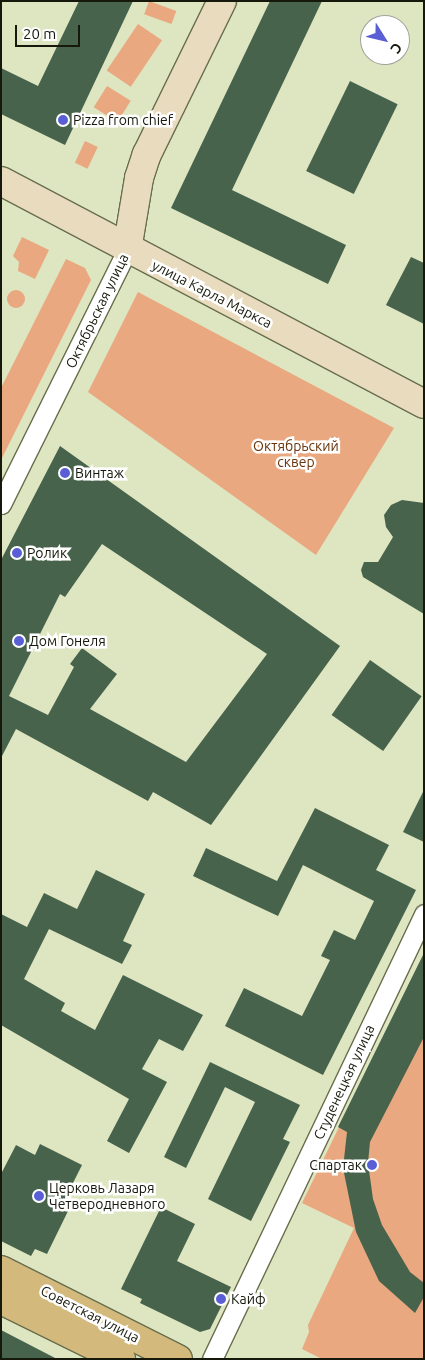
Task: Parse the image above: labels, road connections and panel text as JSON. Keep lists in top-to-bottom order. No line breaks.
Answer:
{"streets":{"main road":["улица Карла Маркса","Октябрьская улица","Советская улица"],"street":["Студенецкая улица"]},"crossings":[["улица Карла Маркса","Октябрьская улица"]],"parks":["Октябрьский сквер"],"places":["Pizza from chief","Винтаж","Ролик","Дом Гонеля","Спартак","Церковь Лазаря Четверодневного","Кайф"],"scale_bar":"20 m","north":"bottom right"}
